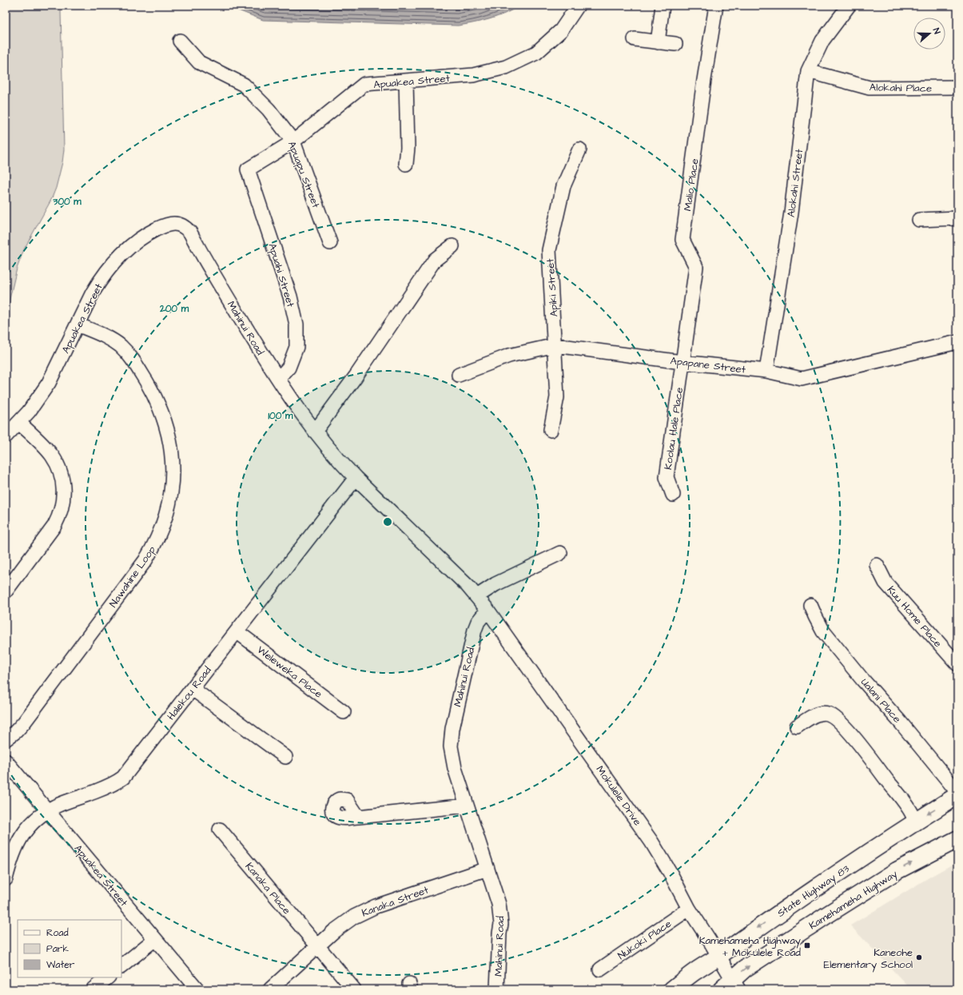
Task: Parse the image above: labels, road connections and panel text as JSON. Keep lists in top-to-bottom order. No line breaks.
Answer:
{"streets":{"main road":["State Highway 83","Kamehameha Highway"],"street":["Apuakea Street","Alokahi Place","Apuapu Street","Alokahi Street","Malio Place","Apuahi Street","Apiki Street","Mahinui Road","Apapane Street","Koolau Hale Place","Nawahine Loop","Kuu Home Place","Weleweka Place","Halekou Road","Ualani Place","Mokulele Drive","Kanaka Place","Kanaka Street","Nukoki Place"]},"crossings":[["Apuakea Street","Apuapu Street"],["Apuakea Street","Apuahi Street"],["Apuakea Street","Mahinui Road"],["Apuakea Street","Nawahine Loop"],["Apuakea Street","Halekou Road"],["Alokahi Place","Alokahi Street"],["Alokahi Street","Apapane Street"],["Malio Place","Apapane Street"],["Malio Place","Koolau Hale Place"],["Apuahi Street","Mahinui Road"],["Apiki Street","Apapane Street"],["Mahinui Road","Halekou Road"],["Mahinui Road","Mokulele Drive"],["Mahinui Road","Kanaka Street"],["Apapane Street","Koolau Hale Place"],["Weleweka Place","Halekou Road"],["Mokulele Drive","State Highway 83"],["Mokulele Drive","Kamehameha Highway"],["Mokulele Drive","Nukoki Place"],["Kanaka Place","Kanaka Street"]],"one_way":["State Highway 83","Kamehameha Highway"],"places":{"transit":["Kamehameha Highway + Mokulele Road"],"other":["Kaneohe Elementary School"]},"legend":["Road","Park","Water"],"north":"right","rings":["300 m","200 m","100 m"]}
